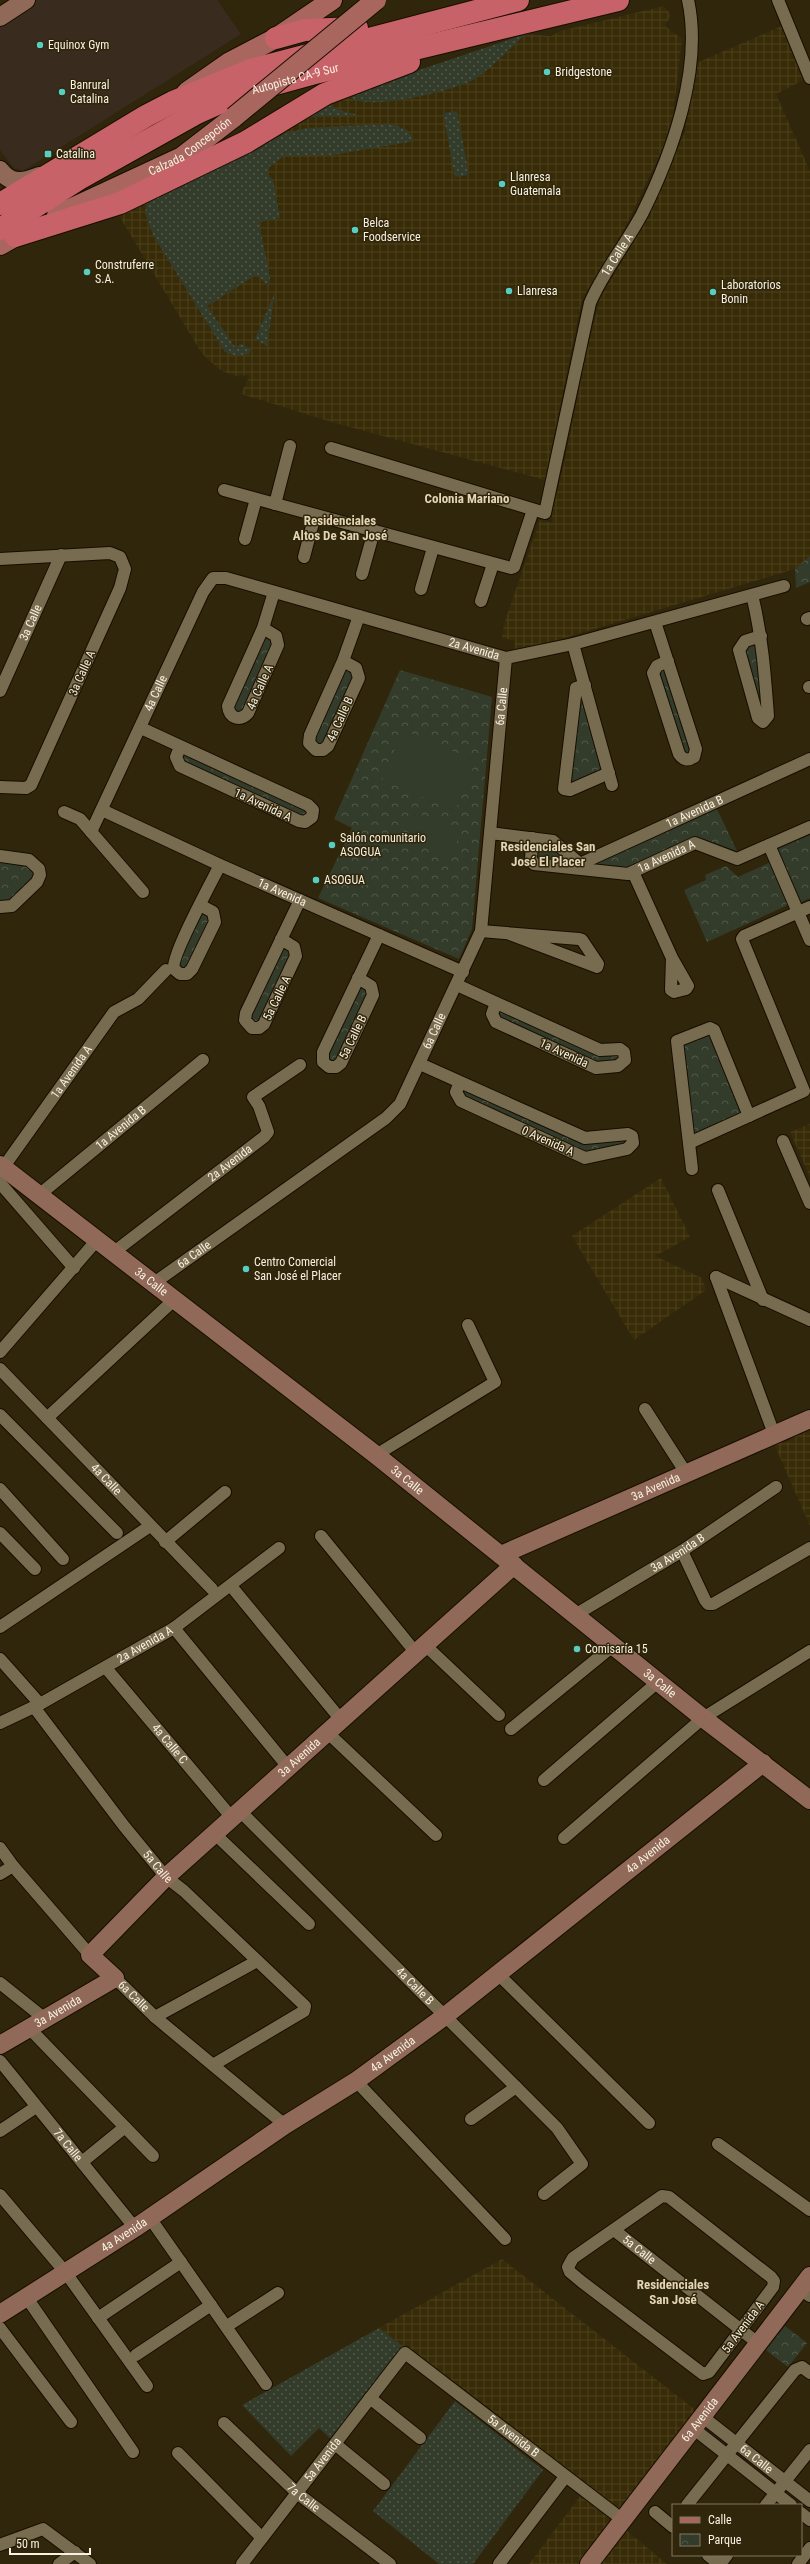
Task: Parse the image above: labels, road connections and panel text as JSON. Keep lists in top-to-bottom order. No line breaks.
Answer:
{"streets":{"highway":["Autopista CA-9 Sur"],"main road":["Calzada Concepción"],"street":["1a Calle A","3a Calle","2a Avenida","3a Calle A","4a Calle A","4a Calle","6a Calle","4a Calle B","1a Avenida A","1a Avenida B","1a Avenida","5a Calle A","5a Calle B","0 Avenida A","3a Avenida","3a Avenida B","2a Avenida A","4a Calle C","4a Avenida","5a Calle","7a Calle","5a Avenida A","6a Avenida","5a Avenida B","5a Avenida"]},"crossings":[["Autopista CA-9 Sur","Calzada Concepción"],["3a Calle","2a Avenida"],["3a Calle","3a Calle A"],["3a Calle","6a Calle"],["3a Calle","1a Avenida A"],["3a Calle","1a Avenida B"],["3a Calle","3a Avenida"],["3a Calle","3a Avenida B"],["3a Calle","4a Avenida"],["2a Avenida","4a Calle A"],["2a Avenida","4a Calle"],["2a Avenida","6a Calle"],["2a Avenida","4a Calle B"],["4a Calle","1a Avenida A"],["4a Calle","1a Avenida"],["6a Calle","1a Avenida"],["6a Calle","0 Avenida A"],["6a Calle","3a Avenida"],["6a Calle","4a Avenida"],["6a Calle","5a Calle"],["6a Calle","6a Avenida"],["4a Calle B","3a Avenida"],["4a Calle B","4a Calle C"],["4a Calle B","4a Avenida"],["1a Avenida A","1a Avenida B"],["1a Avenida","5a Calle A"],["1a Avenida","5a Calle B"],["3a Avenida","4a Calle C"],["3a Avenida","5a Calle"],["2a Avenida A","4a Calle C"],["2a Avenida A","5a Calle"],["4a Avenida","7a Calle"],["5a Calle","5a Avenida A"],["5a Calle","6a Avenida"],["7a Calle","5a Avenida"],["6a Avenida","5a Avenida B"],["5a Avenida B","5a Avenida"]],"districts":["Colonia Mariano","Residenciales Altos De San José","Residenciales San José El Placer","Residenciales San José"],"places":{"other":["Equinox Gym","Bridgestone","Banrural Catalina","Llanresa Guatemala","Belca Foodservice","Construferre S.A.","Llanresa","Laboratorios Bonin","Salón comunitario ASOGUA","ASOGUA","Centro Comercial San José el Placer","Comisaría 15"],"transit":["Catalina"]},"legend":["Calle","Parque"],"scale_bar":"50 m"}
